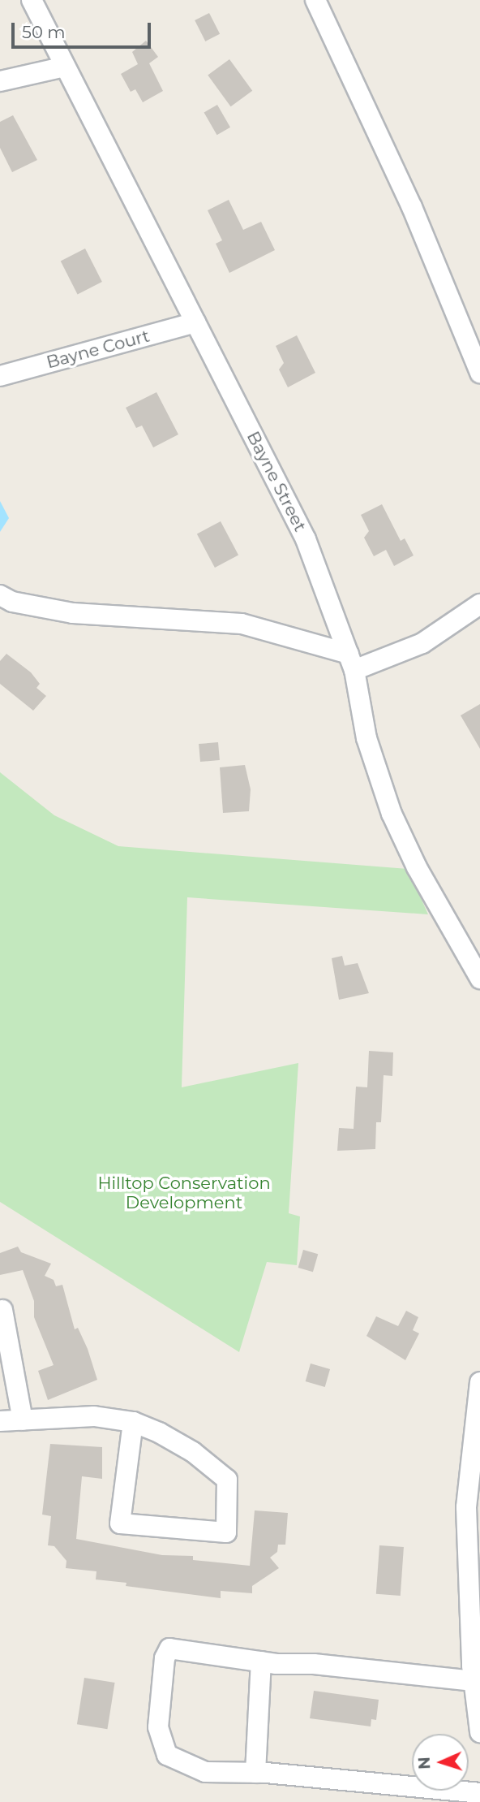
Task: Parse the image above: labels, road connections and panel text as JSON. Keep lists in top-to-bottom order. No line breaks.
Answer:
{"streets":{"street":["Bayne Court","Bayne Street"]},"crossings":[["Bayne Court","Bayne Street"]],"parks":["Hilltop Conservation Development"],"scale_bar":"50 m","north":"left"}
